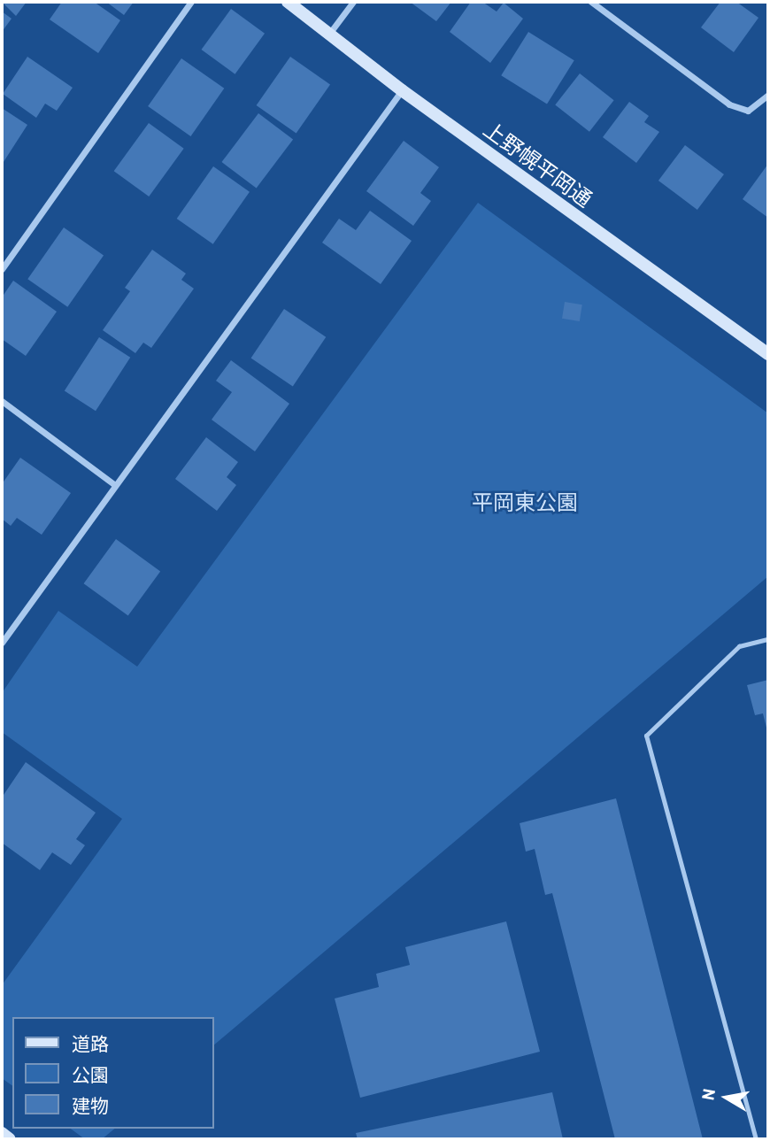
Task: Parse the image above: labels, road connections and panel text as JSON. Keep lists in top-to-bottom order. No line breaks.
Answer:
{"streets":{"street":["上野幌平岡通"]},"parks":["平岡東公園"],"legend":["道路","公園","建物"],"north":"left"}
